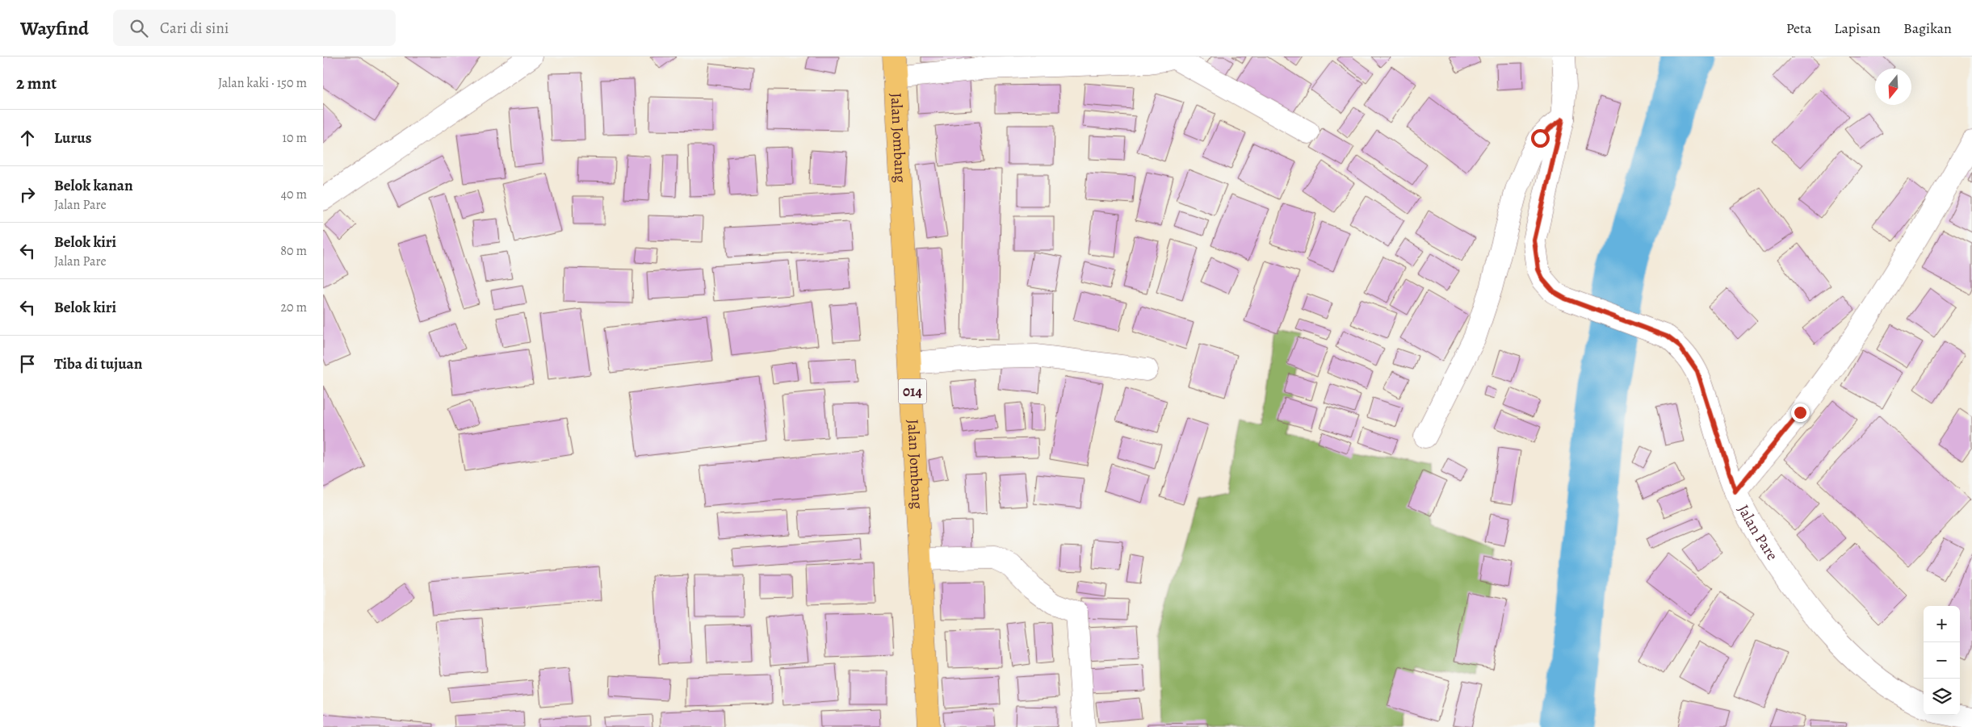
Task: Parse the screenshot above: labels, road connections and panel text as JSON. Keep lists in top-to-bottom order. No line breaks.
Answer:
{"streets":{"main road":["Jalan Jombang","014"],"street":["Jalan Pare"]},"north":"bottom","page":{"header":"Wayfind","search":"Cari di sini","nav":["Peta","Lapisan","Bagikan"],"heading":["2 mnt","Jalan kaki · 150 m"],"list":[["Lurus","10 m"],["Belok kanan","Jalan Pare","40 m"],["Belok kiri","Jalan Pare","80 m"],["Belok kiri","20 m"],"Tiba di tujuan"],"map_buttons":["+","−"]}}
